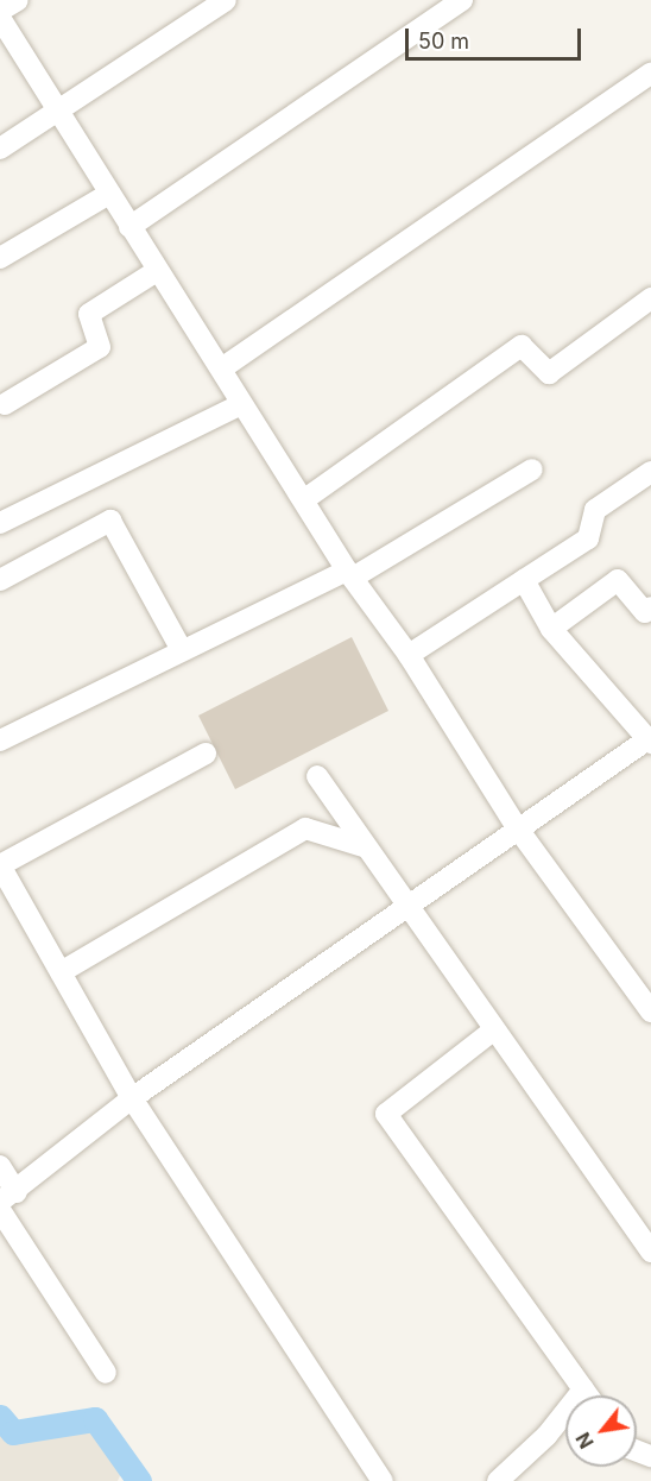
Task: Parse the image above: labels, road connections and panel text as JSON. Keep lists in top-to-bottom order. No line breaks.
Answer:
{"scale_bar":"50 m","north":"bottom left"}
